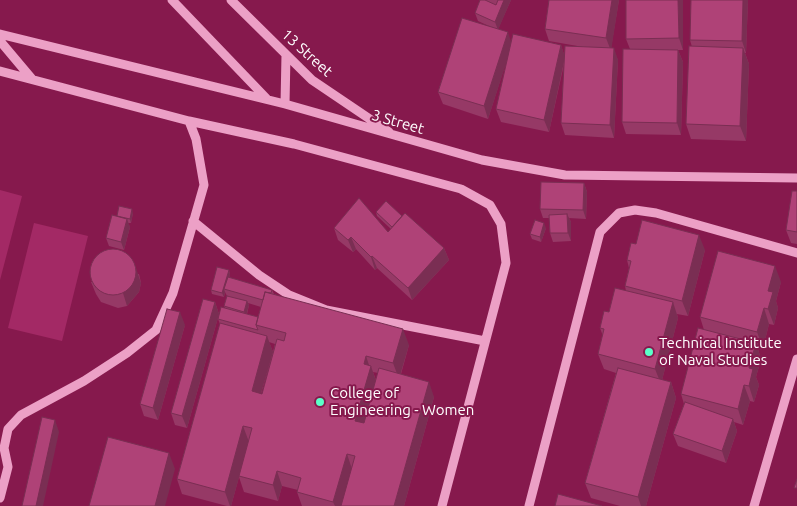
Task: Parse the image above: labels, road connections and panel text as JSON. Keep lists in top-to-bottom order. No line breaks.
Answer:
{"streets":{"street":["13 Street","3 Street"]},"crossings":[["13 Street","3 Street"]],"places":["Technical Institute of Naval Studies","College of Engineering - Women"]}
